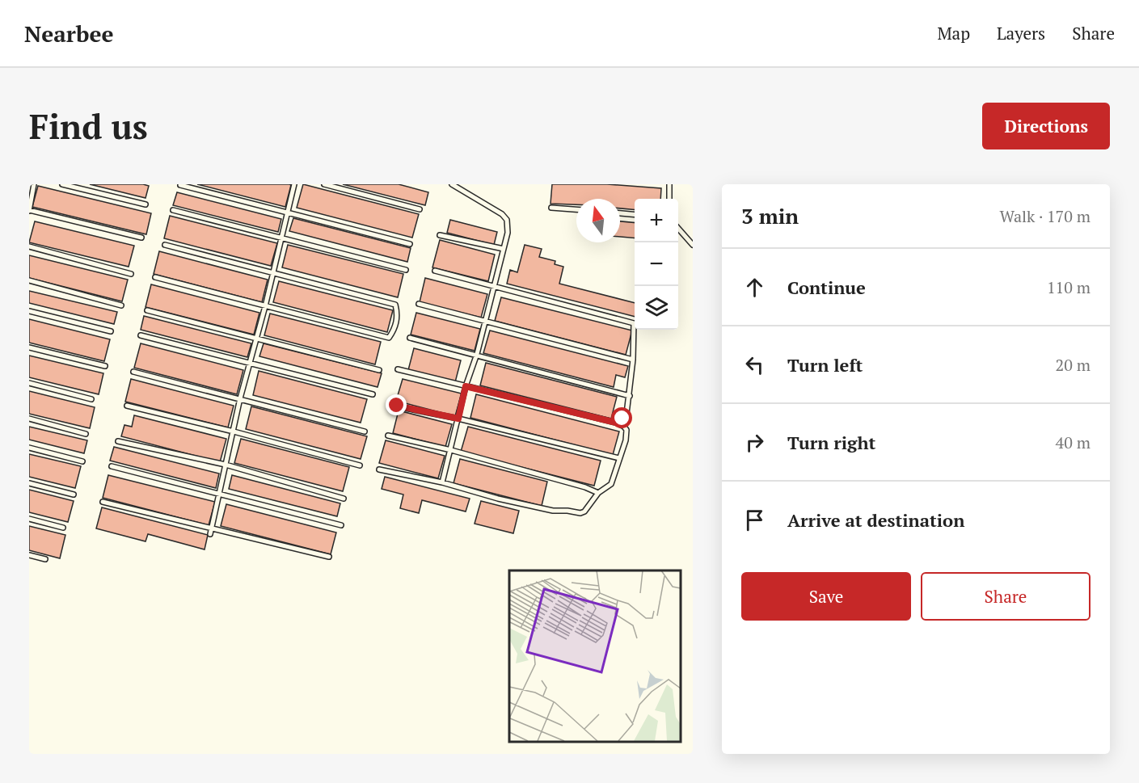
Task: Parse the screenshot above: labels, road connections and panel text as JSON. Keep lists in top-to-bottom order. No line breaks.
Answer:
{"north":"top","page":{"header":"Nearbee","nav":["Map","Layers","Share"],"buttons":["Directions",["Save","Share"]],"title":"Find us","heading":["3 min","Walk · 170 m"],"map_buttons":["+","−"],"list":[["Continue","110 m"],["Turn left","20 m"],["Turn right","40 m"],"Arrive at destination"]}}
